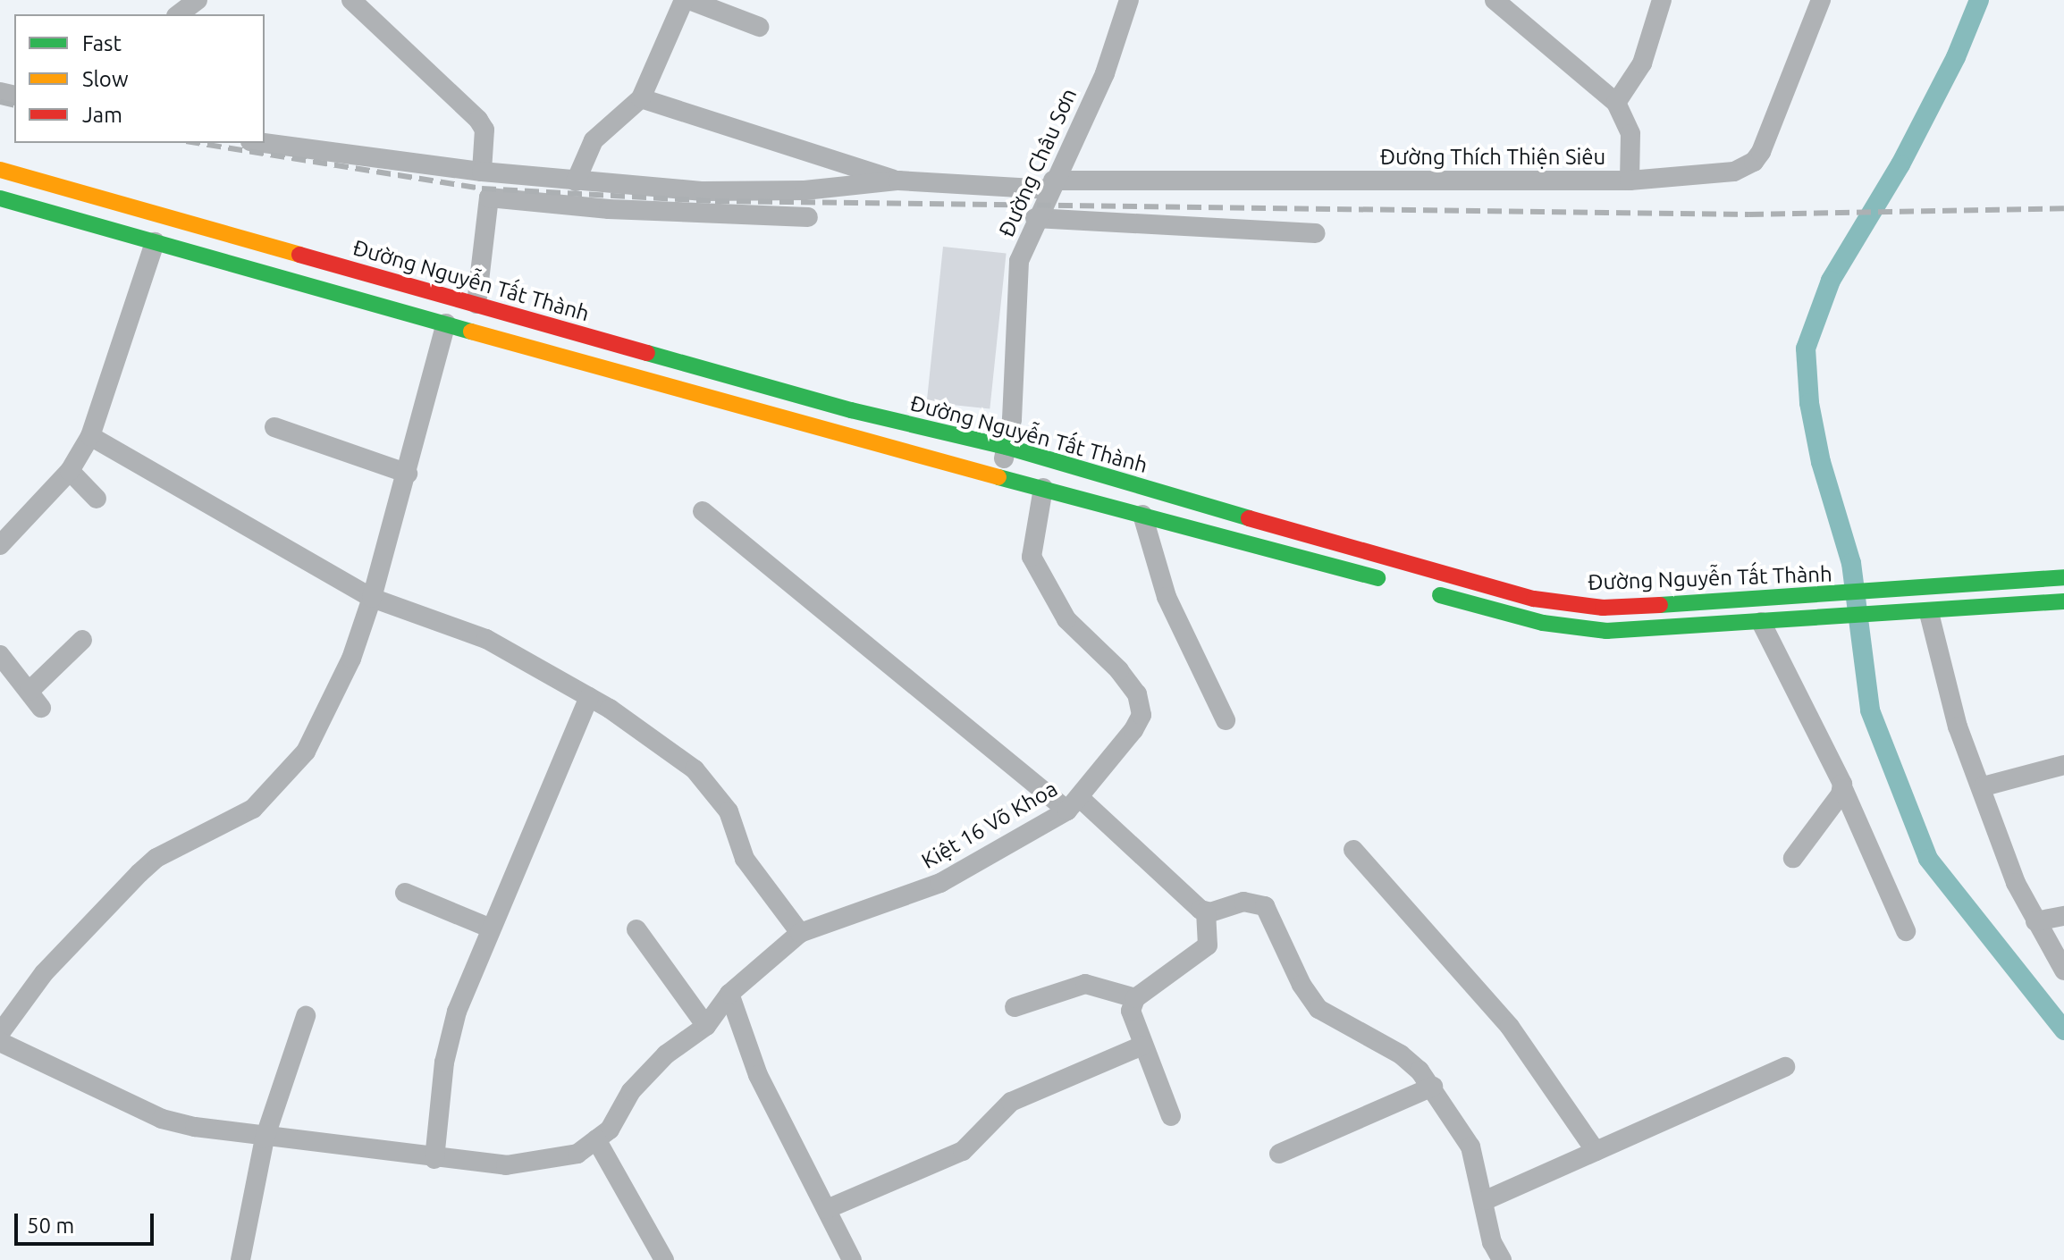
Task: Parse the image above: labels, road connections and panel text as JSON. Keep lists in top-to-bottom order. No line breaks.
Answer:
{"streets":{"main road":["Đường Nguyễn Tất Thành"],"street":["Đường Thích Thiện Siêu","Đường Châu Sơn","Kiệt 16 Võ Khoa"]},"crossings":[["Đường Thích Thiện Siêu","Đường Châu Sơn"],["Đường Châu Sơn","Đường Nguyễn Tất Thành"]],"legend":["Fast","Slow","Jam"],"scale_bar":"50 m"}
